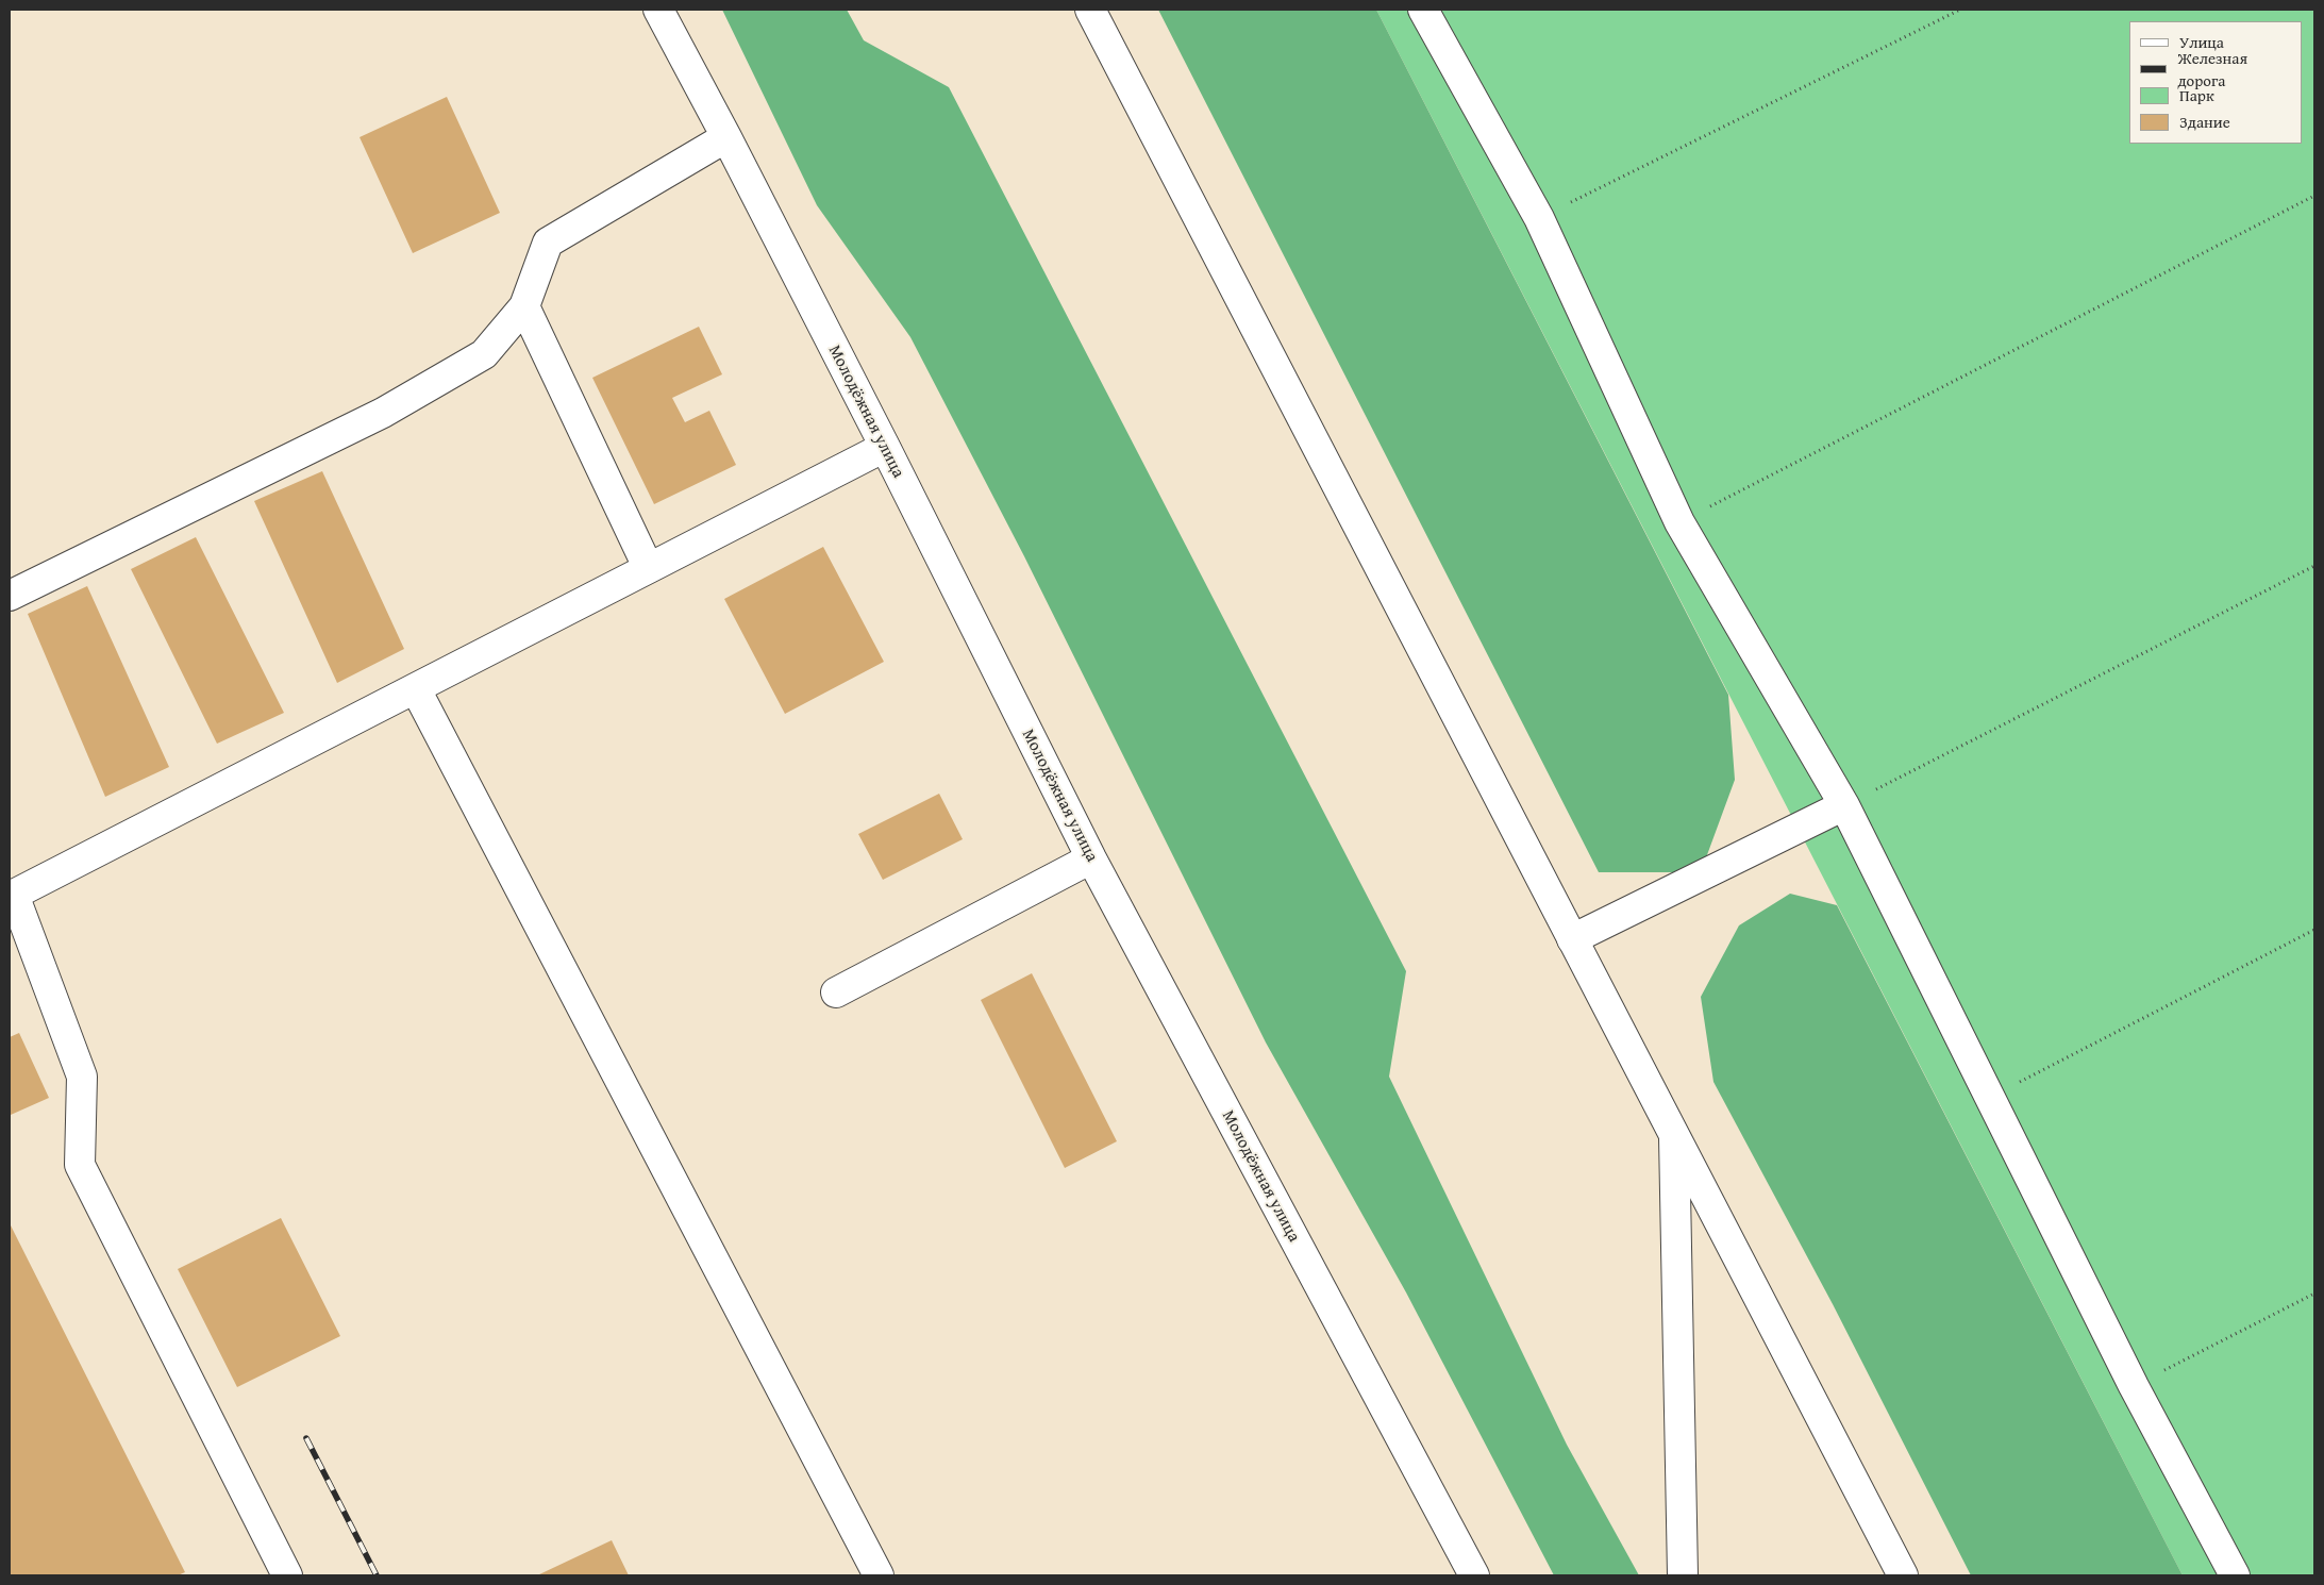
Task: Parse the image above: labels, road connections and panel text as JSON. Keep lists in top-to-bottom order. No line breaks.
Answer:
{"streets":{"street":["Молодёжная улица"]},"legend":["Улица","Железная дорога","Парк","Здание"]}
